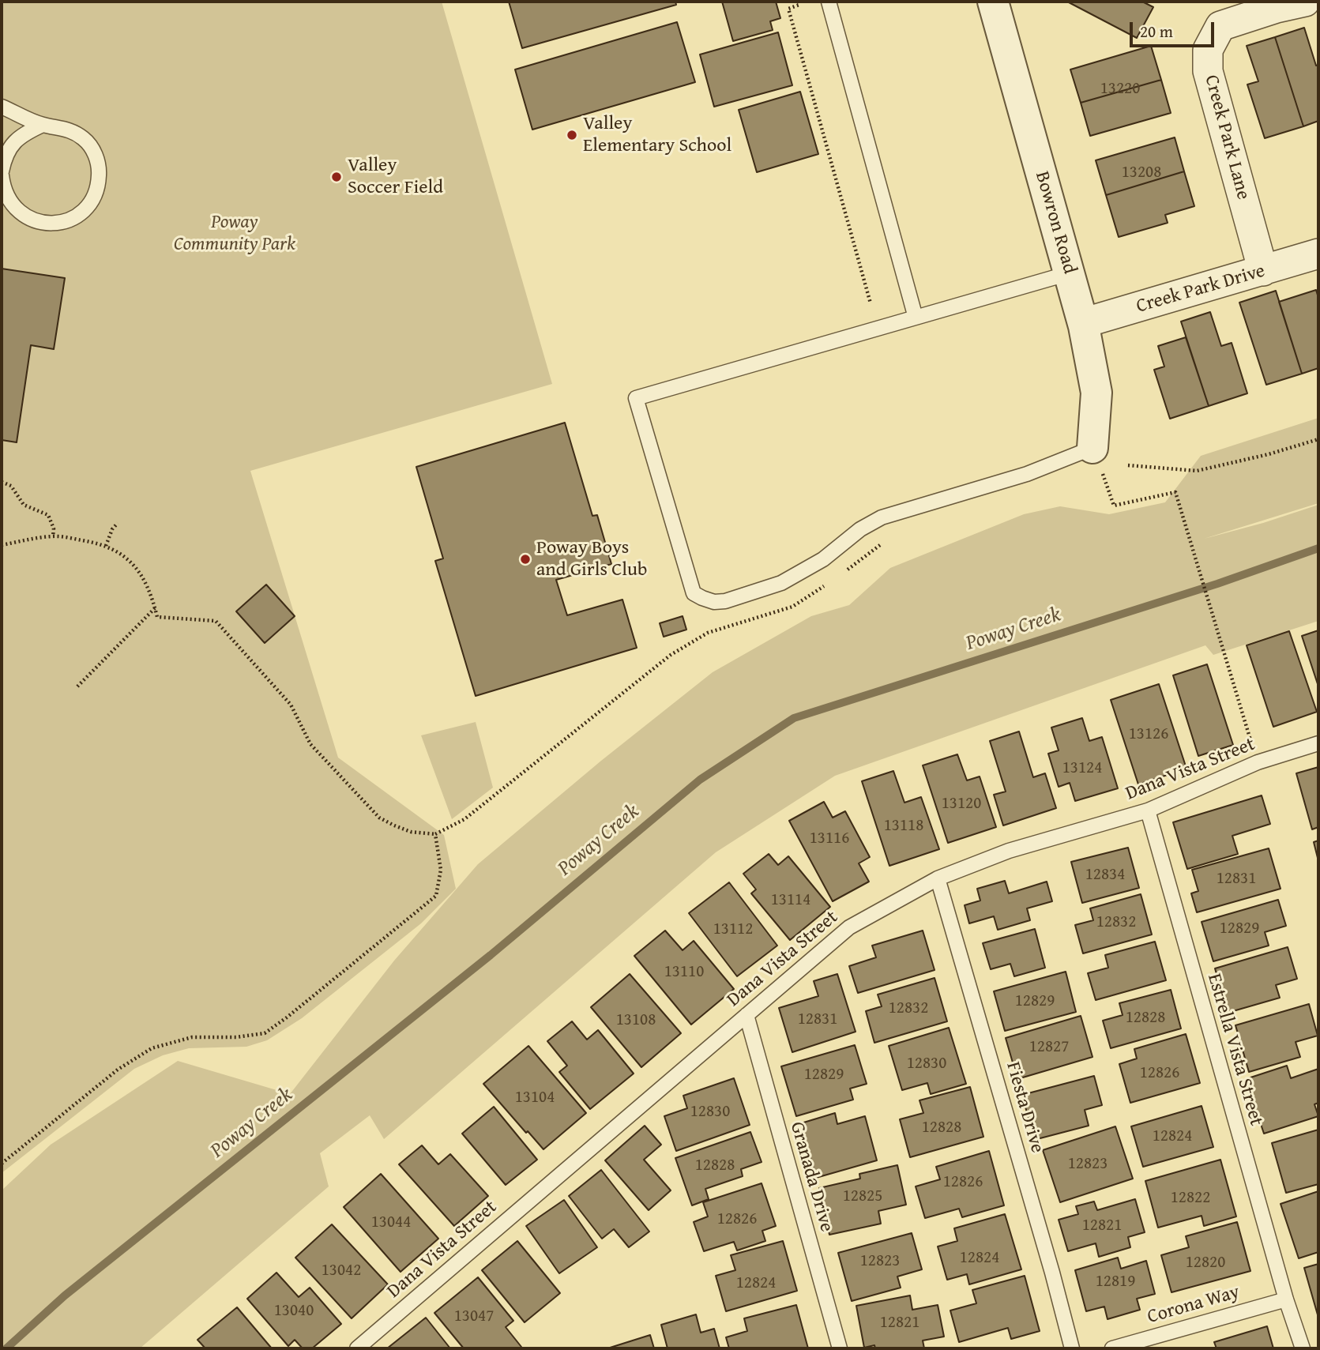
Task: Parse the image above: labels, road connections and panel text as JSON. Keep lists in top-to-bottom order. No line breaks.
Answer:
{"streets":{"street":["Creek Park Lane","Bowron Road","Creek Park Drive"],"lane":["Dana Vista Street","Estrella Vista Street","Fiesta Drive","Granada Drive","Corona Way"]},"crossings":[["Creek Park Lane","Creek Park Drive"],["Bowron Road","Creek Park Drive"],["Dana Vista Street","Estrella Vista Street"],["Dana Vista Street","Fiesta Drive"],["Dana Vista Street","Granada Drive"],["Estrella Vista Street","Corona Way"]],"water":["Poway Creek"],"parks":["Poway Community Park"],"places":["Valley Elementary School","Valley Soccer Field","Poway Boys and Girls Club"],"house_numbers":["13220","13208","13126","13124","13120","13118","13116","12834","12831","13114","12832","12829","13112","13110","12829","12832","12828","12831","13108","12827","12830","12826","12829","13104","12830","12828","12824","12823","12828","12826","12825","12822","12826","13044","12821","12824","12823","12820","13042","12819","12824","13040","13047","12821"],"scale_bar":"20 m"}
